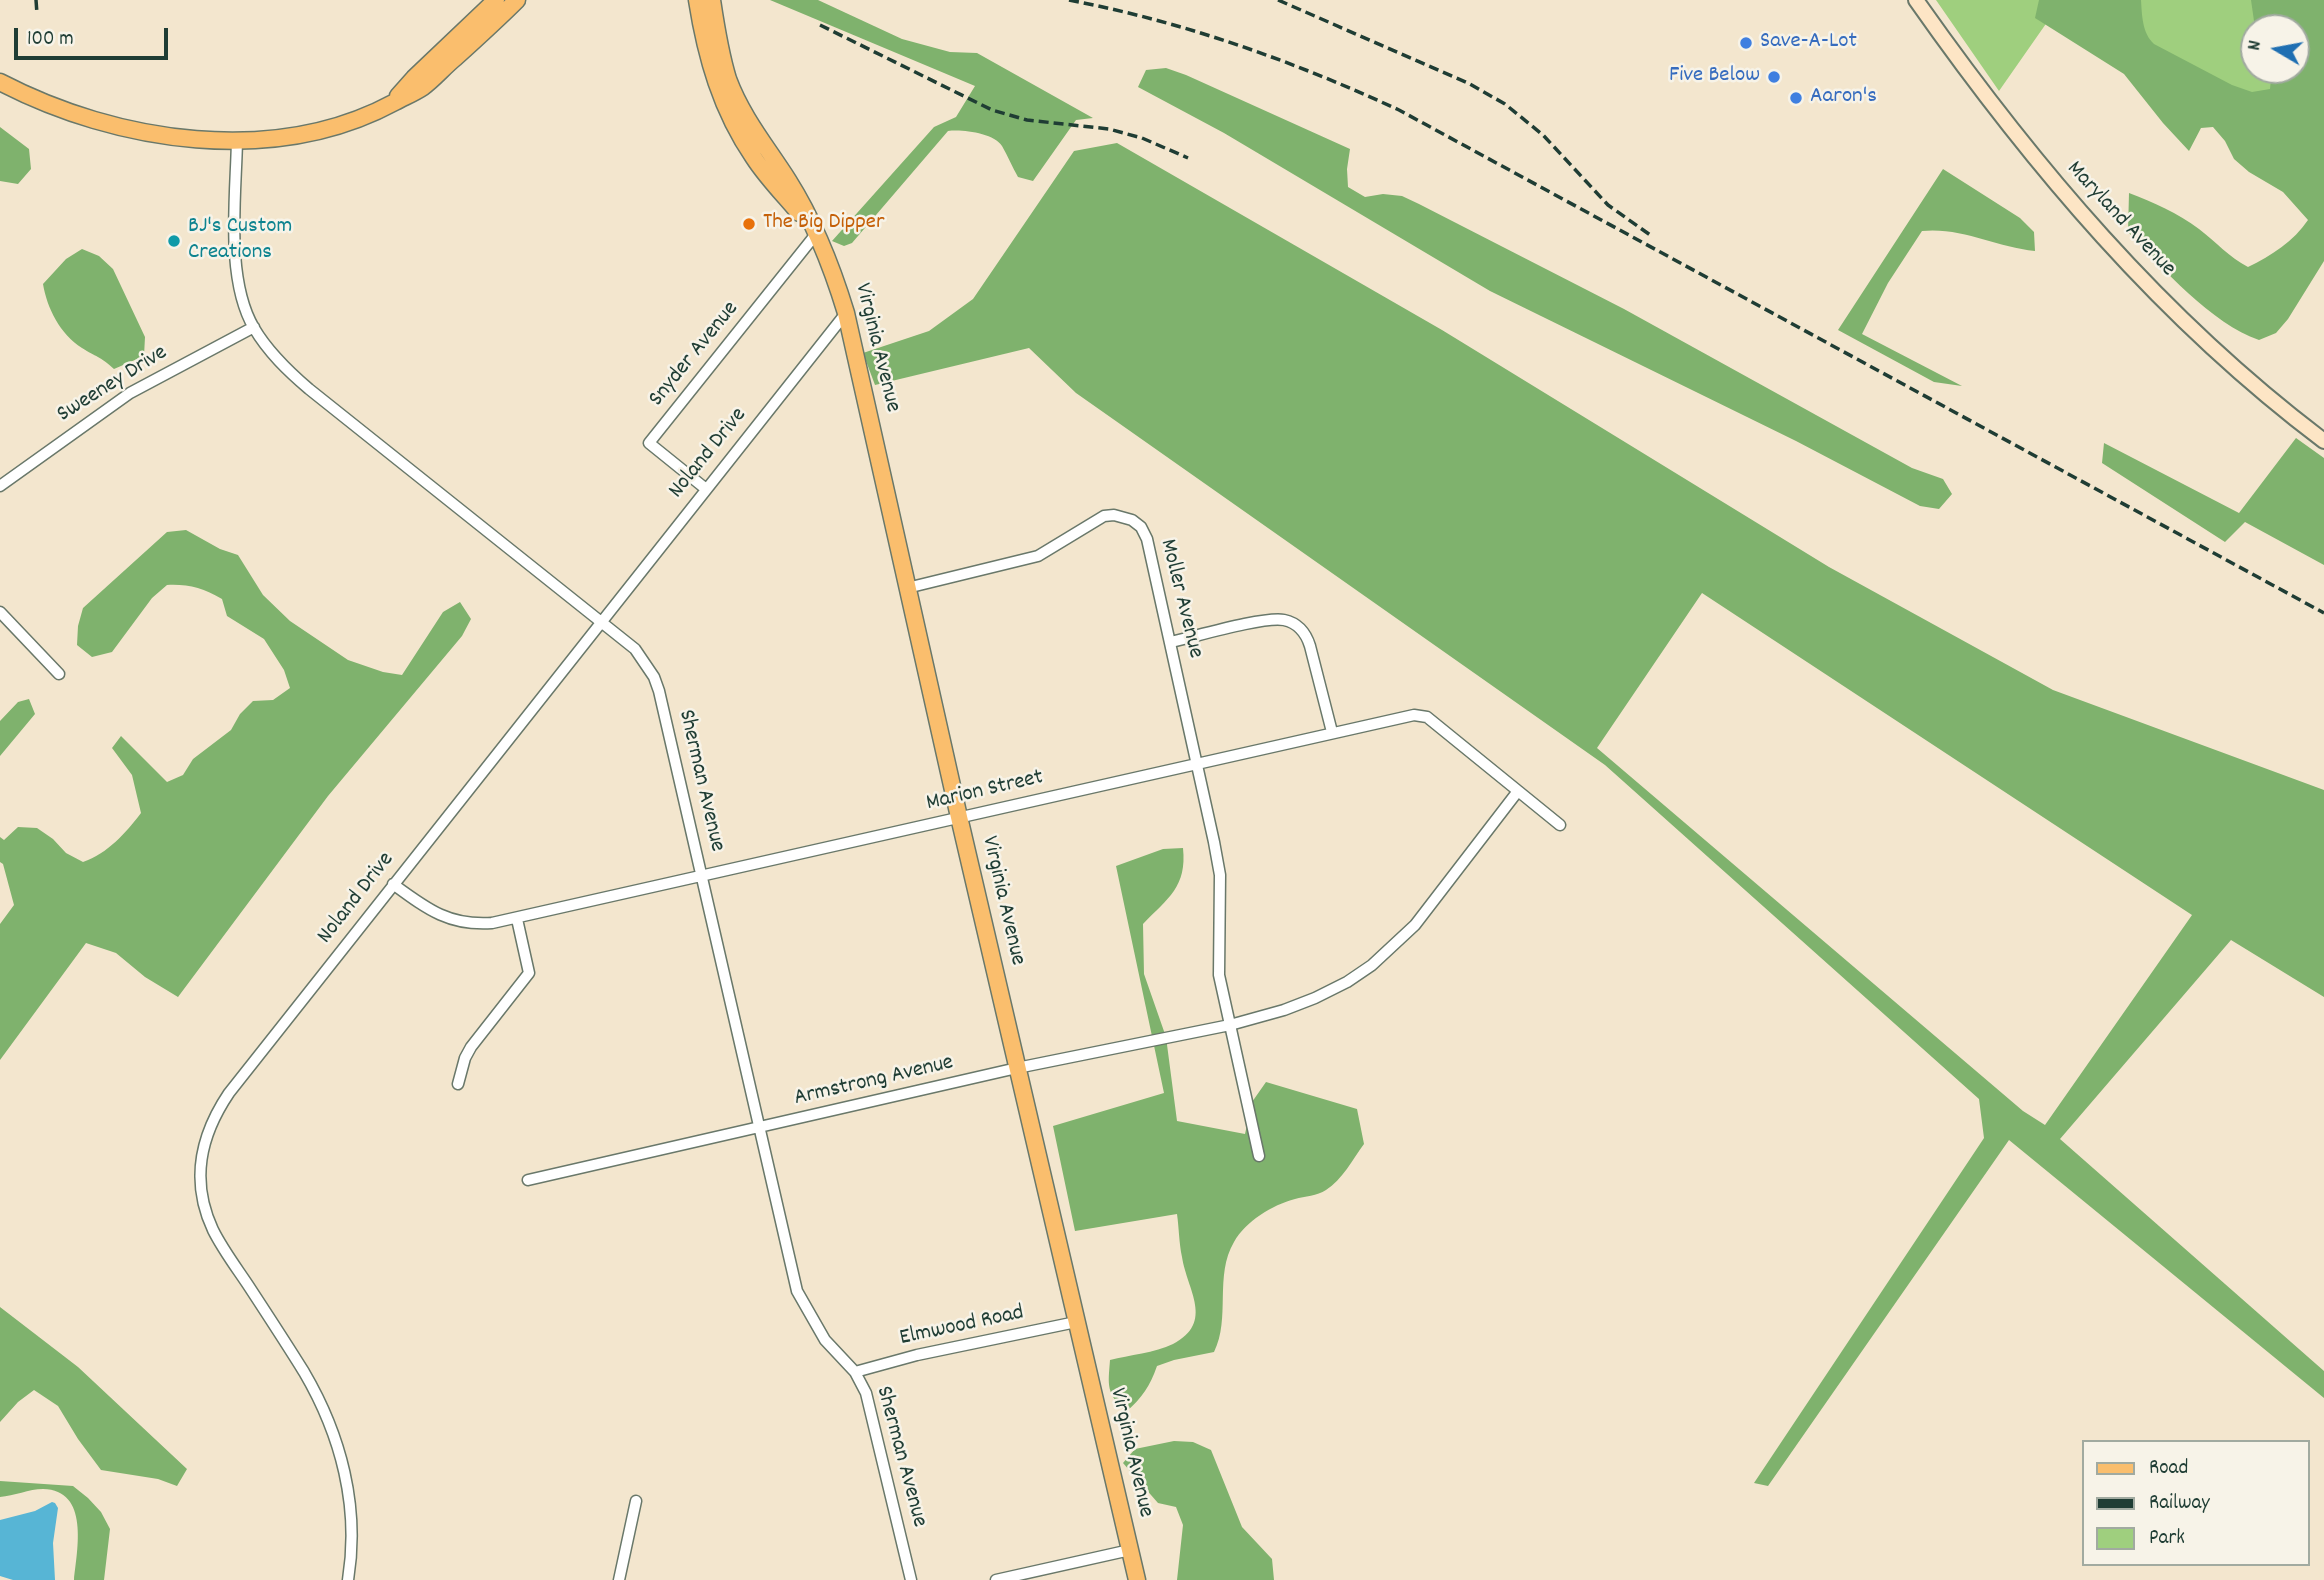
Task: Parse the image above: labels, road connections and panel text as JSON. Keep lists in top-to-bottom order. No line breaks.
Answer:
{"streets":{"main road":["Maryland Avenue","Virginia Avenue"],"street":["Snyder Avenue","Sweeney Drive","Noland Drive","Moller Avenue","Sherman Avenue","Marion Street","Armstrong Avenue","Elmwood Road"]},"crossings":[["Virginia Avenue","Snyder Avenue"],["Virginia Avenue","Noland Drive"],["Virginia Avenue","Moller Avenue"],["Virginia Avenue","Marion Street"],["Virginia Avenue","Armstrong Avenue"],["Virginia Avenue","Elmwood Road"],["Snyder Avenue","Noland Drive"],["Sweeney Drive","Sherman Avenue"],["Noland Drive","Sherman Avenue"],["Noland Drive","Marion Street"],["Moller Avenue","Marion Street"],["Moller Avenue","Armstrong Avenue"],["Sherman Avenue","Marion Street"],["Sherman Avenue","Armstrong Avenue"],["Sherman Avenue","Elmwood Road"],["Marion Street","Armstrong Avenue"]],"places":["Save-A-Lot","Five Below","Aaron's","The Big Dipper","BJ's Custom Creations"],"legend":["Road","Railway","Park"],"scale_bar":"100 m","north":"left"}
